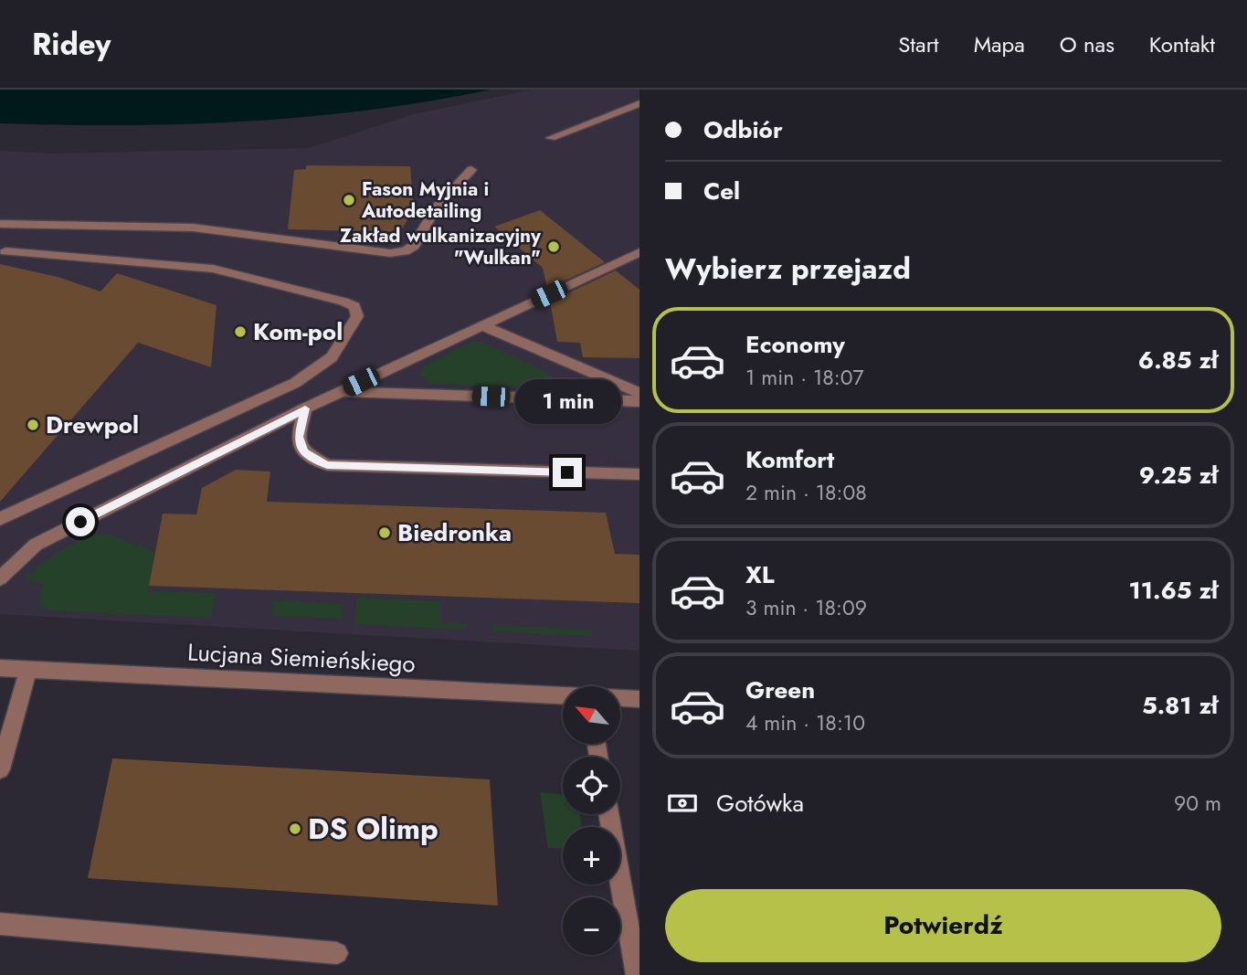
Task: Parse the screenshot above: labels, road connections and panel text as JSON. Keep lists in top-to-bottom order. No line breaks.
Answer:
{"streets":{"street":["Lucjana Siemieńskiego"]},"places":["Fason Myjnia i Autodetailing","Zakład wulkanizacyjny \"Wulkan\"","Kom-pol","Drewpol","Biedronka","DS Olimp"],"north":"top left","page":{"header":"Ridey","nav":["Start","Mapa","O nas","Kontakt"],"banner":["Odbiór","Cel"],"heading":"Wybierz przejazd","list":[{"name":"Economy","note":"1 min · 18:07","value":"6.85 zł"},{"name":"Komfort","note":"2 min · 18:08","value":"9.25 zł"},{"name":"XL","note":"3 min · 18:09","value":"11.65 zł"},{"name":"Green","note":"4 min · 18:10","value":"5.81 zł"}],"bubble":"1 min","map_buttons":["+","−"],"pay":["Gotówka","90 m"],"buttons":"Potwierdź"}}
